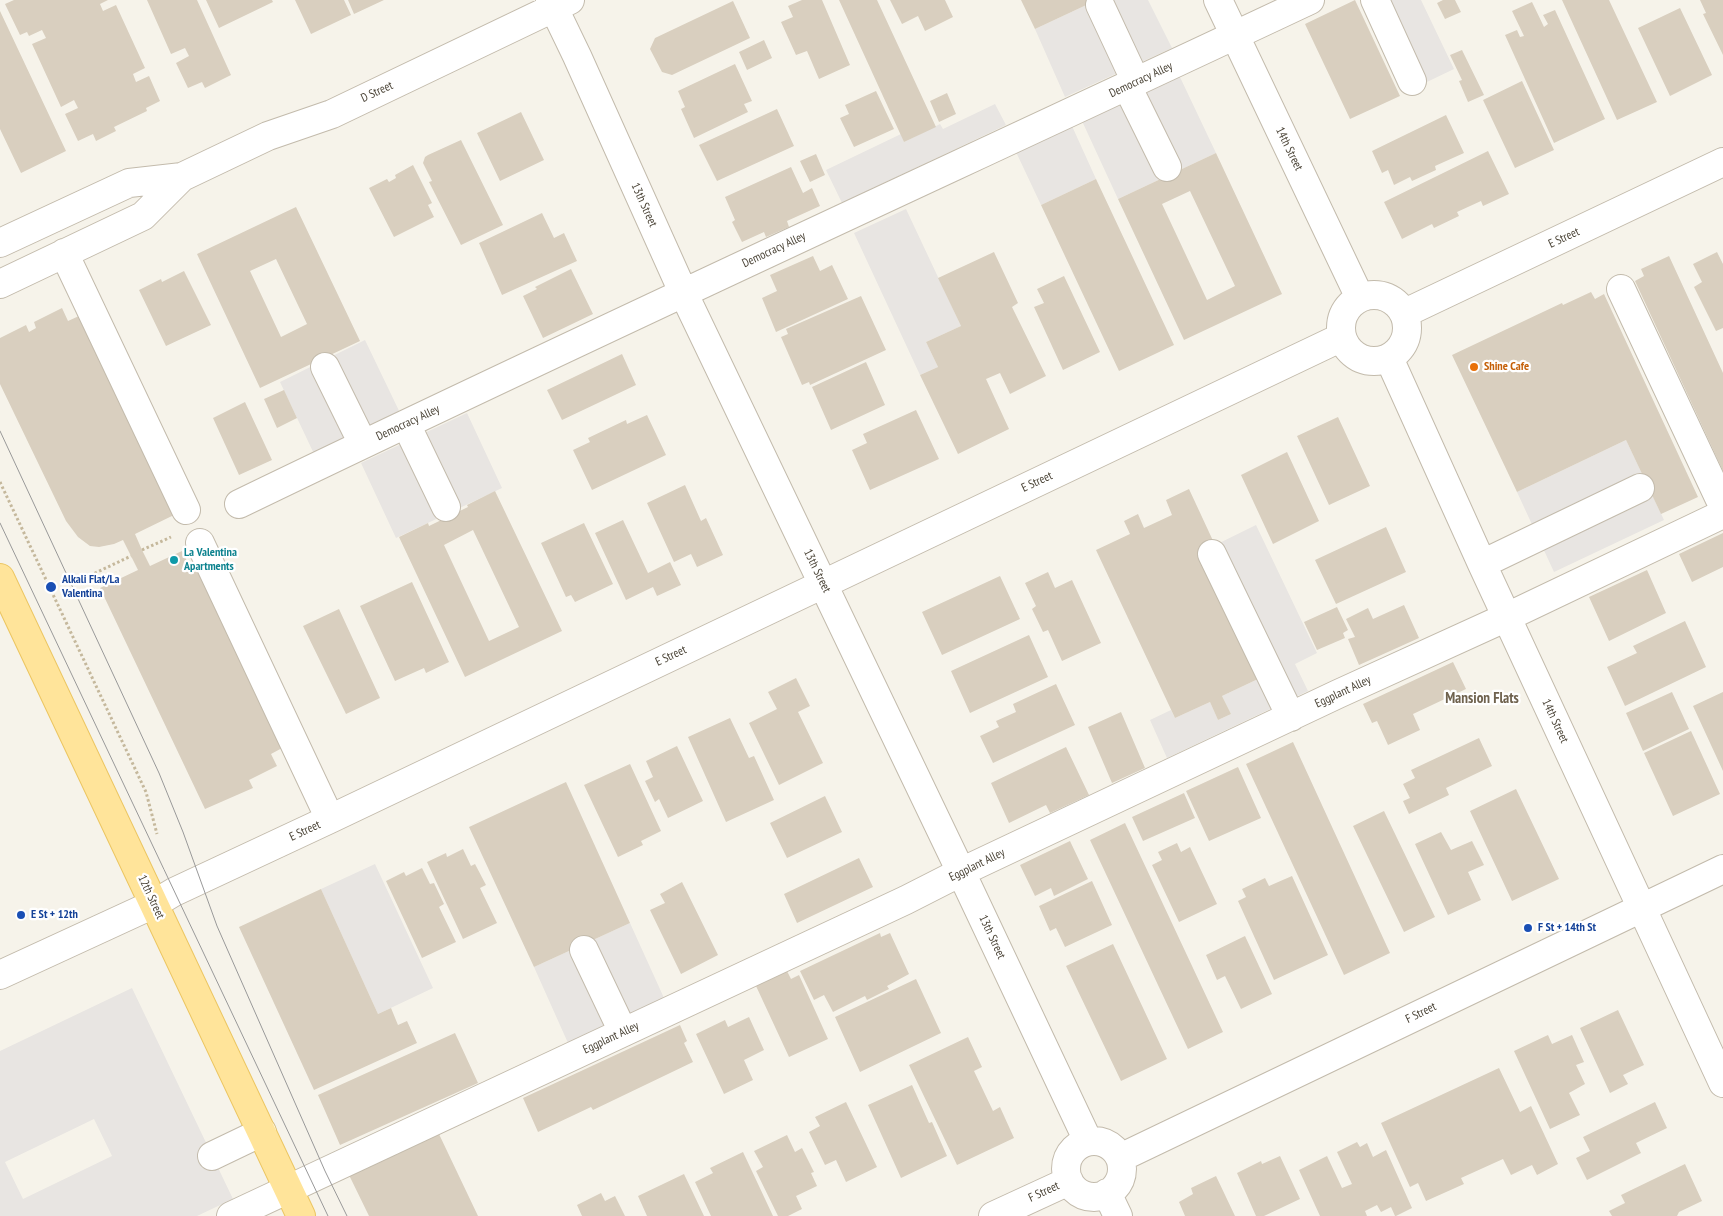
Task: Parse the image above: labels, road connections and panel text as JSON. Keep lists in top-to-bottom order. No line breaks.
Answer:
{"streets":{"main road":["12th Street"],"street":["Democracy Alley","D Street","14th Street","13th Street","E Street","Eggplant Alley","F Street"]},"crossings":[["Democracy Alley","14th Street"],["Democracy Alley","13th Street"],["D Street","13th Street"],["14th Street","E Street"],["14th Street","Eggplant Alley"],["14th Street","F Street"],["13th Street","E Street"],["13th Street","Eggplant Alley"],["13th Street","F Street"],["E Street","12th Street"],["Eggplant Alley","12th Street"]],"districts":["Mansion Flats"],"places":["Shine Cafe","La Valentina Apartments","Alkali Flat/La Valentina","E St + 12th","F St + 14th St"]}
